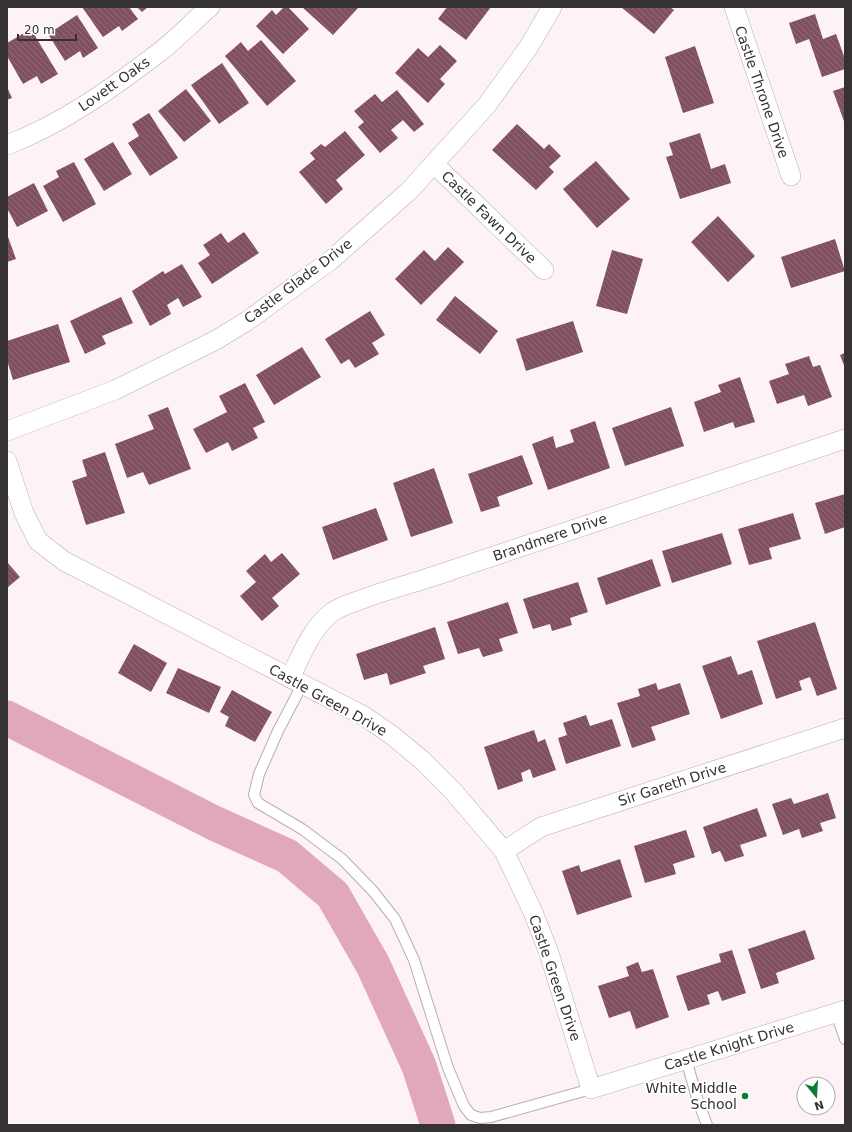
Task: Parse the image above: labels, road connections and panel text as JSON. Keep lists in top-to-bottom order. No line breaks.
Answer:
{"streets":{"street":["Lovett Oaks","Castle Throne Drive","Castle Fawn Drive","Castle Glade Drive","Brandmere Drive","Castle Green Drive","Sir Gareth Drive","Castle Knight Drive"]},"crossings":[["Castle Fawn Drive","Castle Glade Drive"],["Brandmere Drive","Castle Green Drive"],["Castle Green Drive","Sir Gareth Drive"],["Castle Green Drive","Castle Knight Drive"]],"places":["White Middle School"],"scale_bar":"20 m","north":"bottom"}
